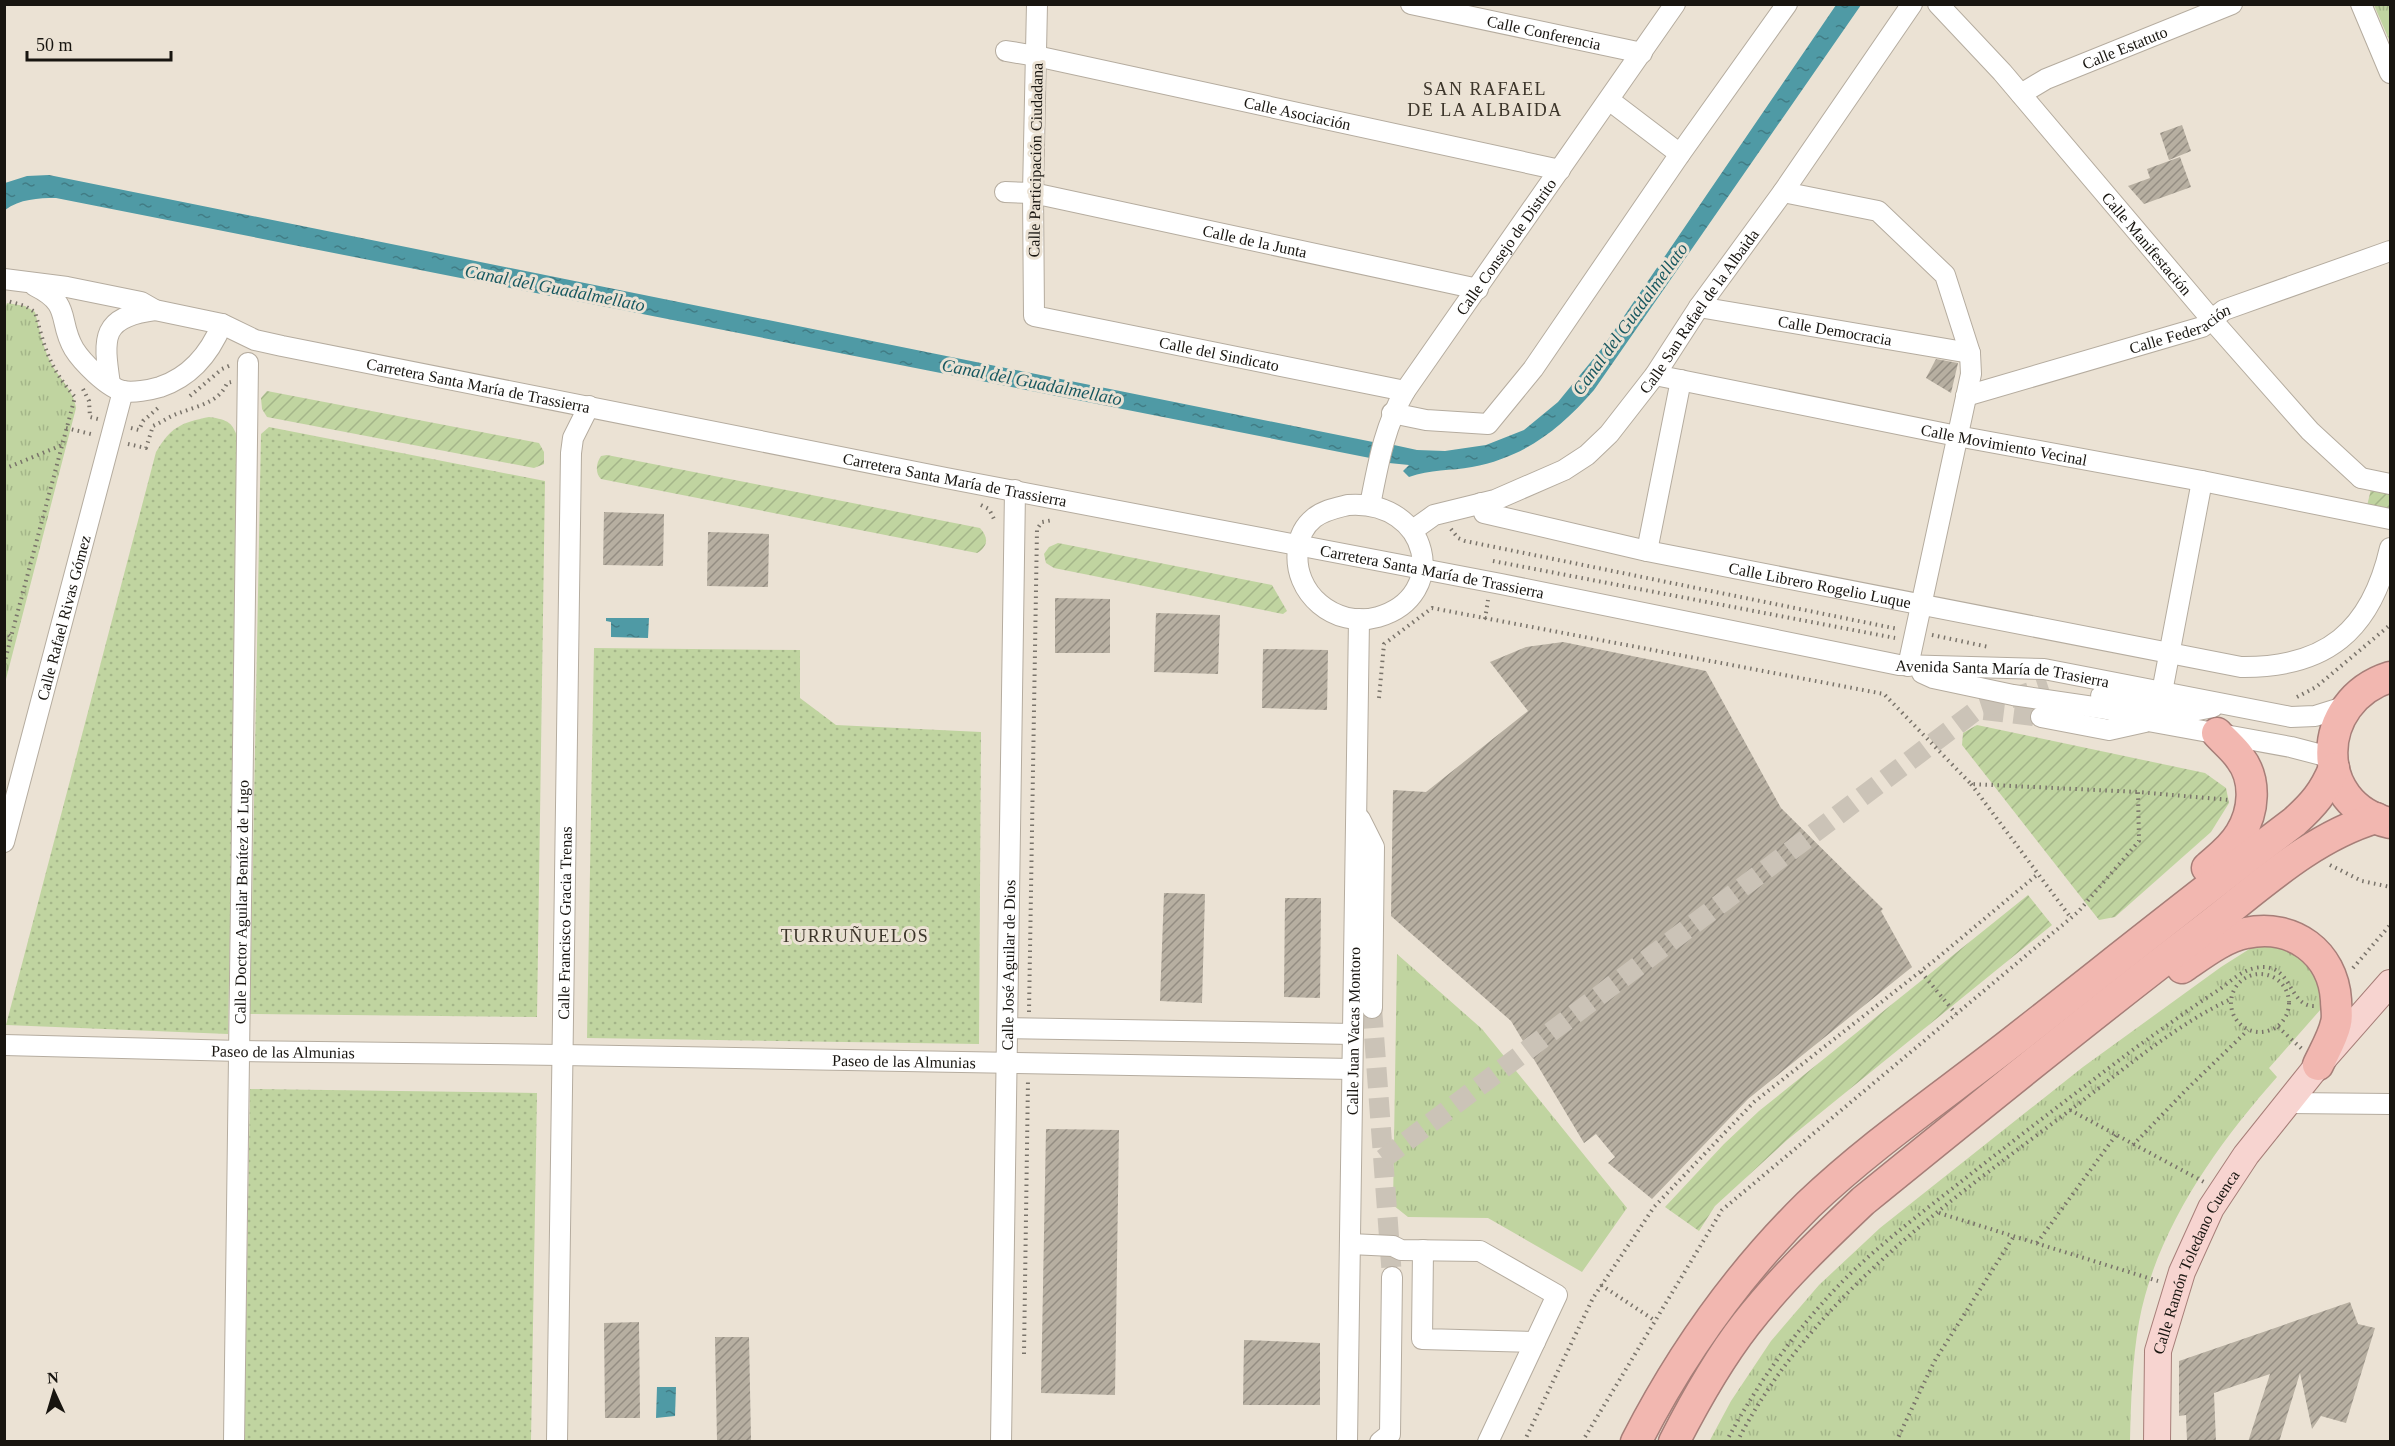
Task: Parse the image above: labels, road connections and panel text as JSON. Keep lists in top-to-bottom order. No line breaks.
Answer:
{"streets":{"main road":["Calle Ramón Toledano Cuenca"],"street":["Calle Conferencia","Calle Estatuto","Calle Asociación","Calle Participación Ciudadana","Calle de la Junta","Calle Manifestación","Calle Consejo de Distrito","Calle San Rafael de la Albaida","Calle Federación","Calle Democracia","Calle del Sindicato","Carretera Santa María de Trassierra","Calle Movimiento Vecinal","Calle Librero Rogelio Luque","Calle Rafael Rivas Gómez","Avenida Santa María de Trasierra","Calle Doctor Aguilar Benítez de Lugo","Calle Francisco Gracia Trenas","Calle José Aguilar de Dios","Calle Juan Vacas Montoro","Paseo de las Almunias"]},"crossings":[["Calle Conferencia","Calle Consejo de Distrito"],["Calle Estatuto","Calle Manifestación"],["Calle Asociación","Calle Participación Ciudadana"],["Calle Asociación","Calle Consejo de Distrito"],["Calle Participación Ciudadana","Calle de la Junta"],["Calle Participación Ciudadana","Calle del Sindicato"],["Calle de la Junta","Calle Consejo de Distrito"],["Calle Manifestación","Calle Federación"],["Calle Consejo de Distrito","Calle del Sindicato"],["Calle San Rafael de la Albaida","Calle Democracia"],["Calle San Rafael de la Albaida","Calle Movimiento Vecinal"],["Calle San Rafael de la Albaida","Calle Librero Rogelio Luque"],["Carretera Santa María de Trassierra","Calle Rafael Rivas Gómez"],["Carretera Santa María de Trassierra","Avenida Santa María de Trasierra"],["Carretera Santa María de Trassierra","Calle Francisco Gracia Trenas"],["Carretera Santa María de Trassierra","Calle José Aguilar de Dios"],["Calle Doctor Aguilar Benítez de Lugo","Paseo de las Almunias"],["Calle Francisco Gracia Trenas","Paseo de las Almunias"],["Calle José Aguilar de Dios","Paseo de las Almunias"],["Calle Juan Vacas Montoro","Paseo de las Almunias"]],"districts":["SAN RAFAEL DE LA ALBAIDA","TURRUÑUELOS"],"water":["Canal del Guadalmellato"],"scale_bar":"50 m","north":"top"}
